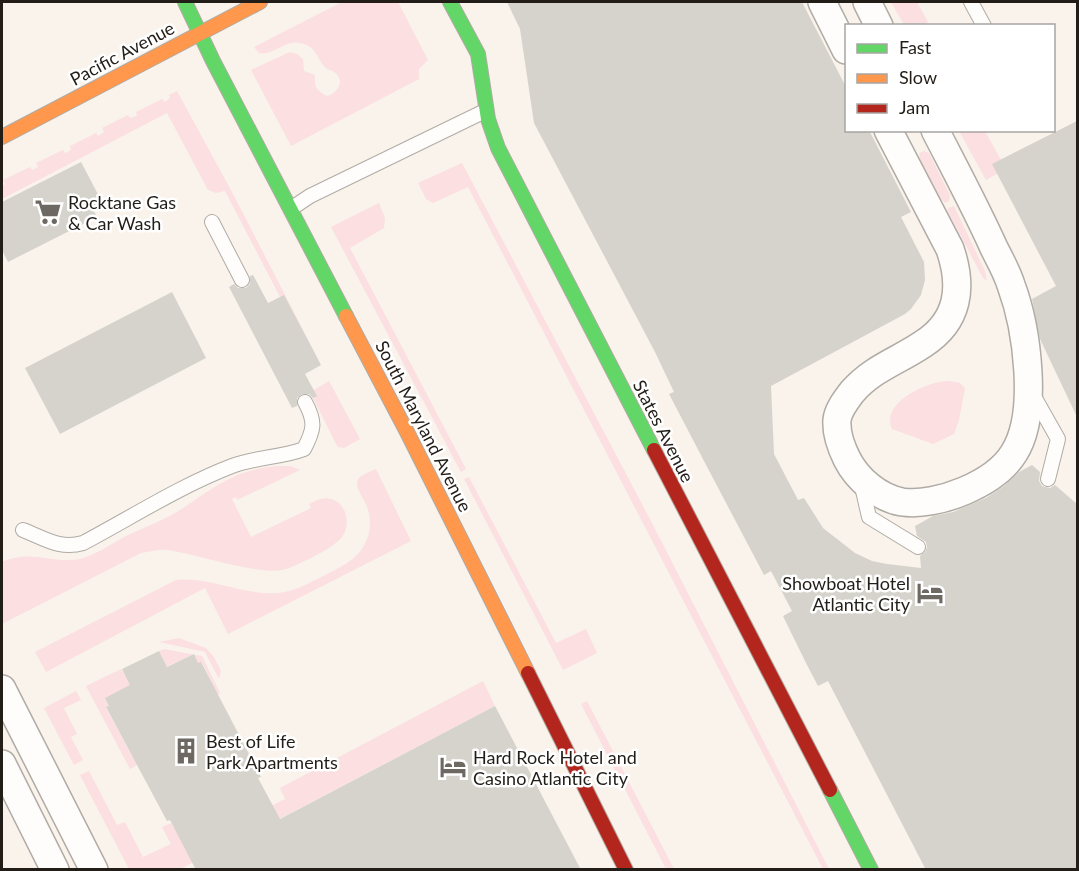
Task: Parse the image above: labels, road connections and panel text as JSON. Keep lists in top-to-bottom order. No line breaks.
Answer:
{"streets":{"street":["Pacific Avenue","South Maryland Avenue","States Avenue"]},"crossings":[["Pacific Avenue","South Maryland Avenue"]],"places":{"supermarket":["Rocktane Gas & Car Wash"],"hotel":["Showboat Hotel Atlantic City","Hard Rock Hotel and Casino Atlantic City"],"building":["Best of Life Park Apartments"]},"legend":["Fast","Slow","Jam"]}
